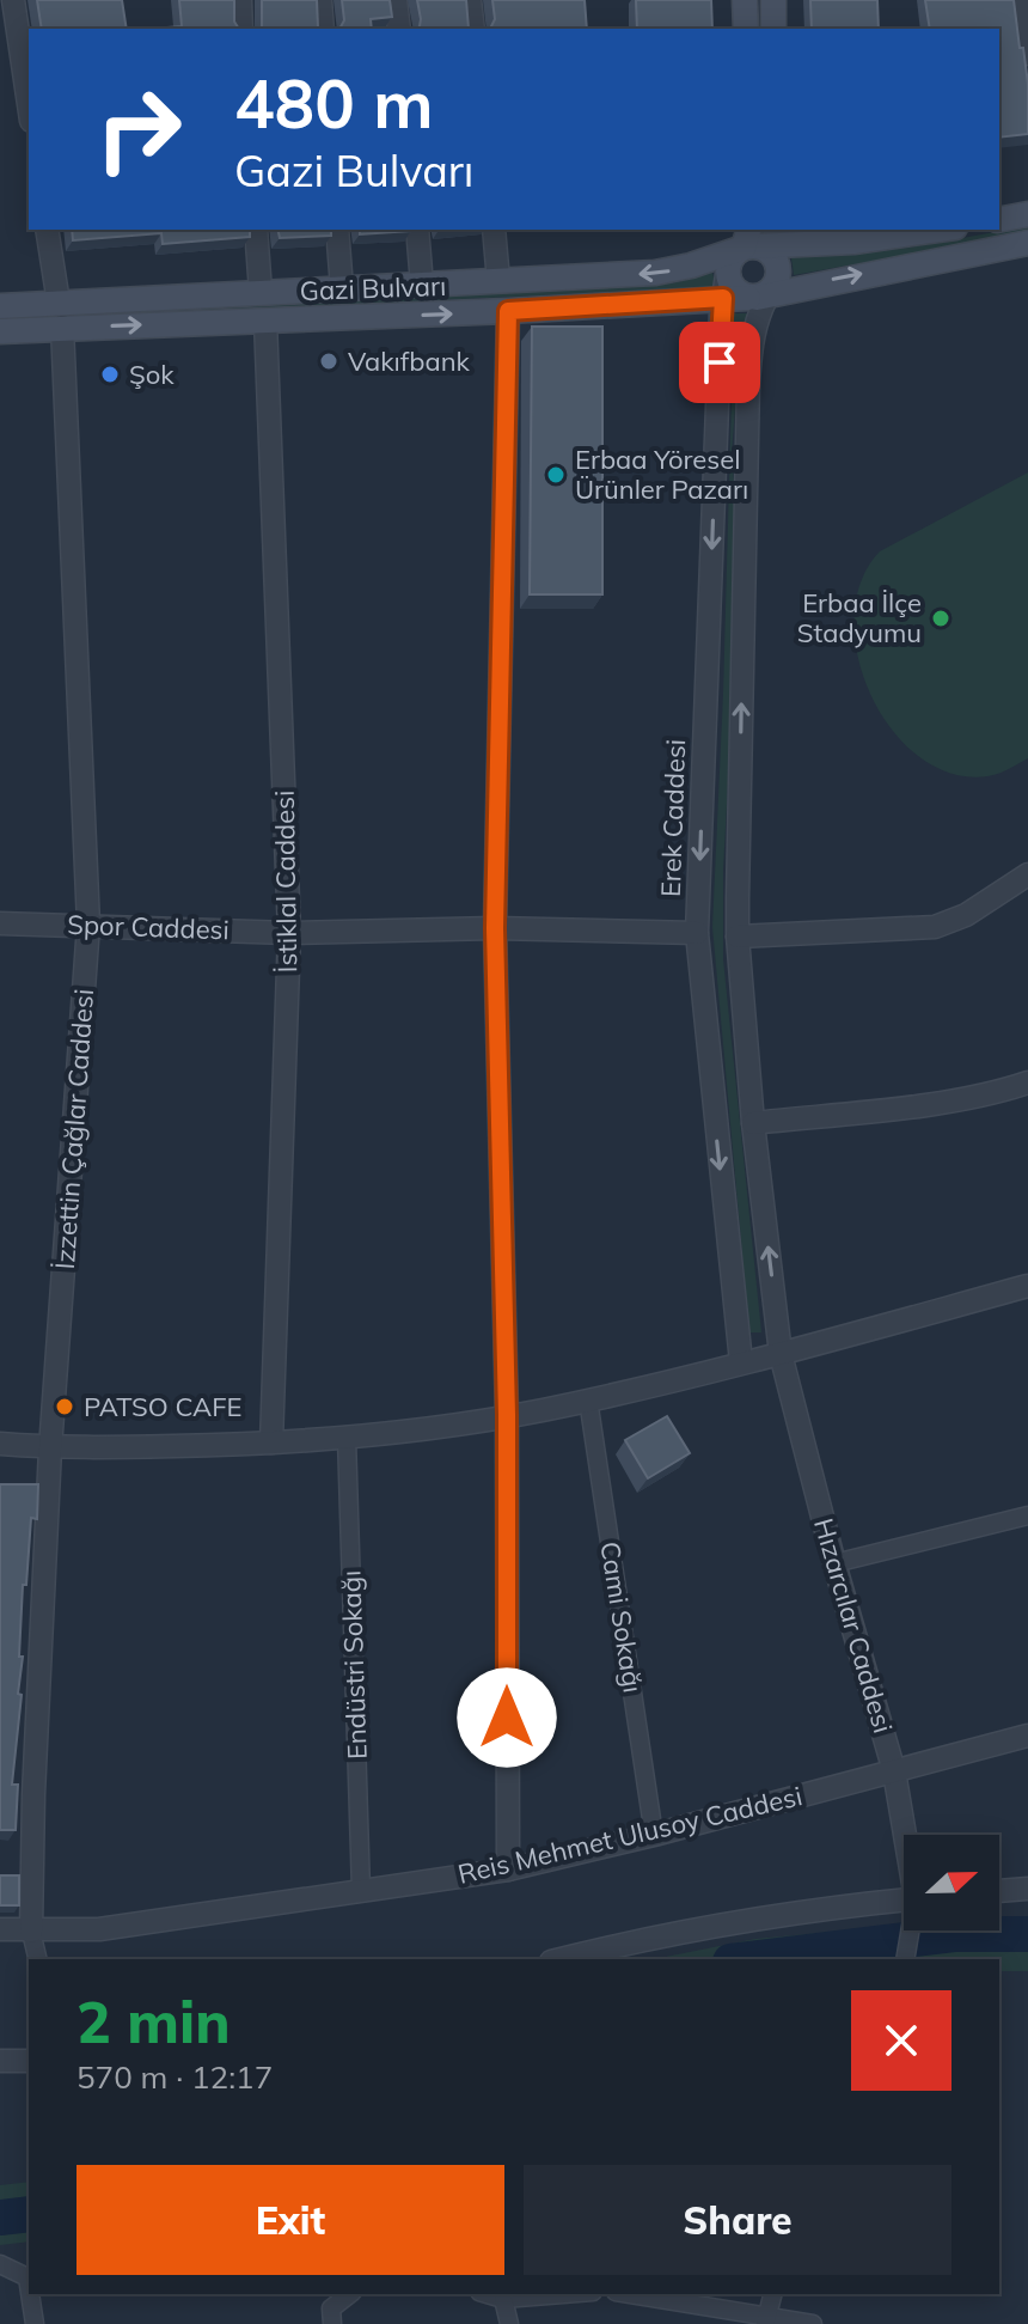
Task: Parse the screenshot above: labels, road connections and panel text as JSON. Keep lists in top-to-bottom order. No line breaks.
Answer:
{"streets":{"main road":["Gazi Bulvarı"],"street":["Erek Caddesi","İstiklal Caddesi","Spor Caddesi","İzzettin Çağlar Caddesi","Cami Sokağı","Hızarcılar Caddesi","Endüstri Sokağı","Reis Mehmet Ulusoy Caddesi"]},"crossings":[["Gazi Bulvarı","Erek Caddesi"],["Gazi Bulvarı","İstiklal Caddesi"],["Gazi Bulvarı","İzzettin Çağlar Caddesi"],["Erek Caddesi","Spor Caddesi"],["İstiklal Caddesi","Spor Caddesi"],["Spor Caddesi","İzzettin Çağlar Caddesi"],["İzzettin Çağlar Caddesi","Reis Mehmet Ulusoy Caddesi"],["Cami Sokağı","Reis Mehmet Ulusoy Caddesi"],["Hızarcılar Caddesi","Reis Mehmet Ulusoy Caddesi"],["Endüstri Sokağı","Reis Mehmet Ulusoy Caddesi"]],"places":["Vakıfbank","Şok","Erbaa Yöresel Ürünler Pazarı","Erbaa İlçe Stadyumu","PATSO CAFE"],"north":"right","page":{"turn":["480 m","Gazi Bulvarı"],"heading":["2 min","570 m · 12:17"],"buttons":["Exit","Share"]}}
